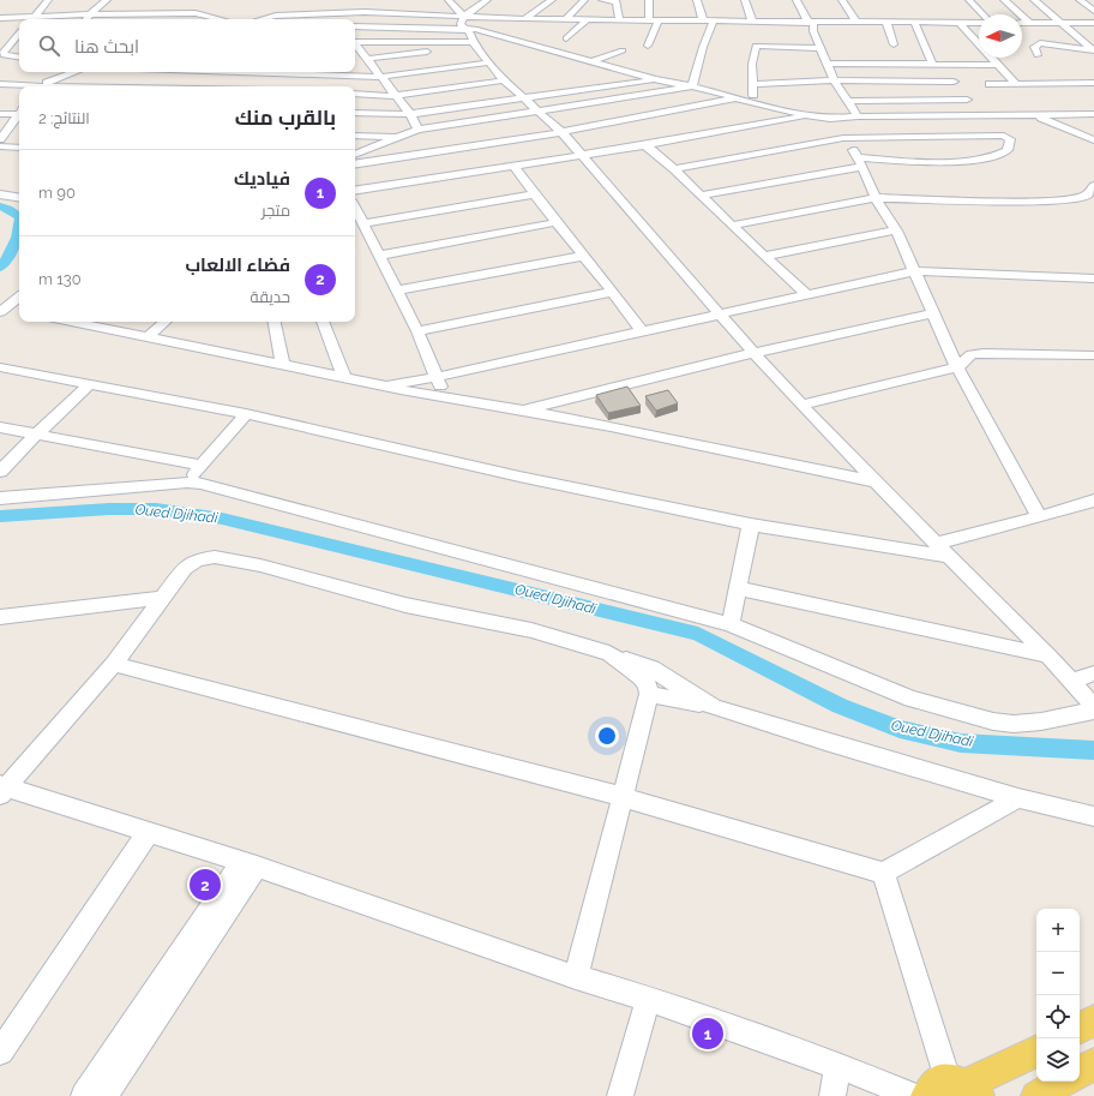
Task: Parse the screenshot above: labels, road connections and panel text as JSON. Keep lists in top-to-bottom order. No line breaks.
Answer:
{"water":["Oued Djihadi"],"north":"left","page":{"search":"ابحث هنا","heading":["بالقرب منك","النتائج: 2"],"list":[{"mark":"1","name":"فياديك","note":"متجر","value":"90 m"},{"mark":"2","name":"فضاء الالعاب","note":"حديقة","value":"130 m"}],"pins":["2","1"],"map_buttons":["+","−"]}}
